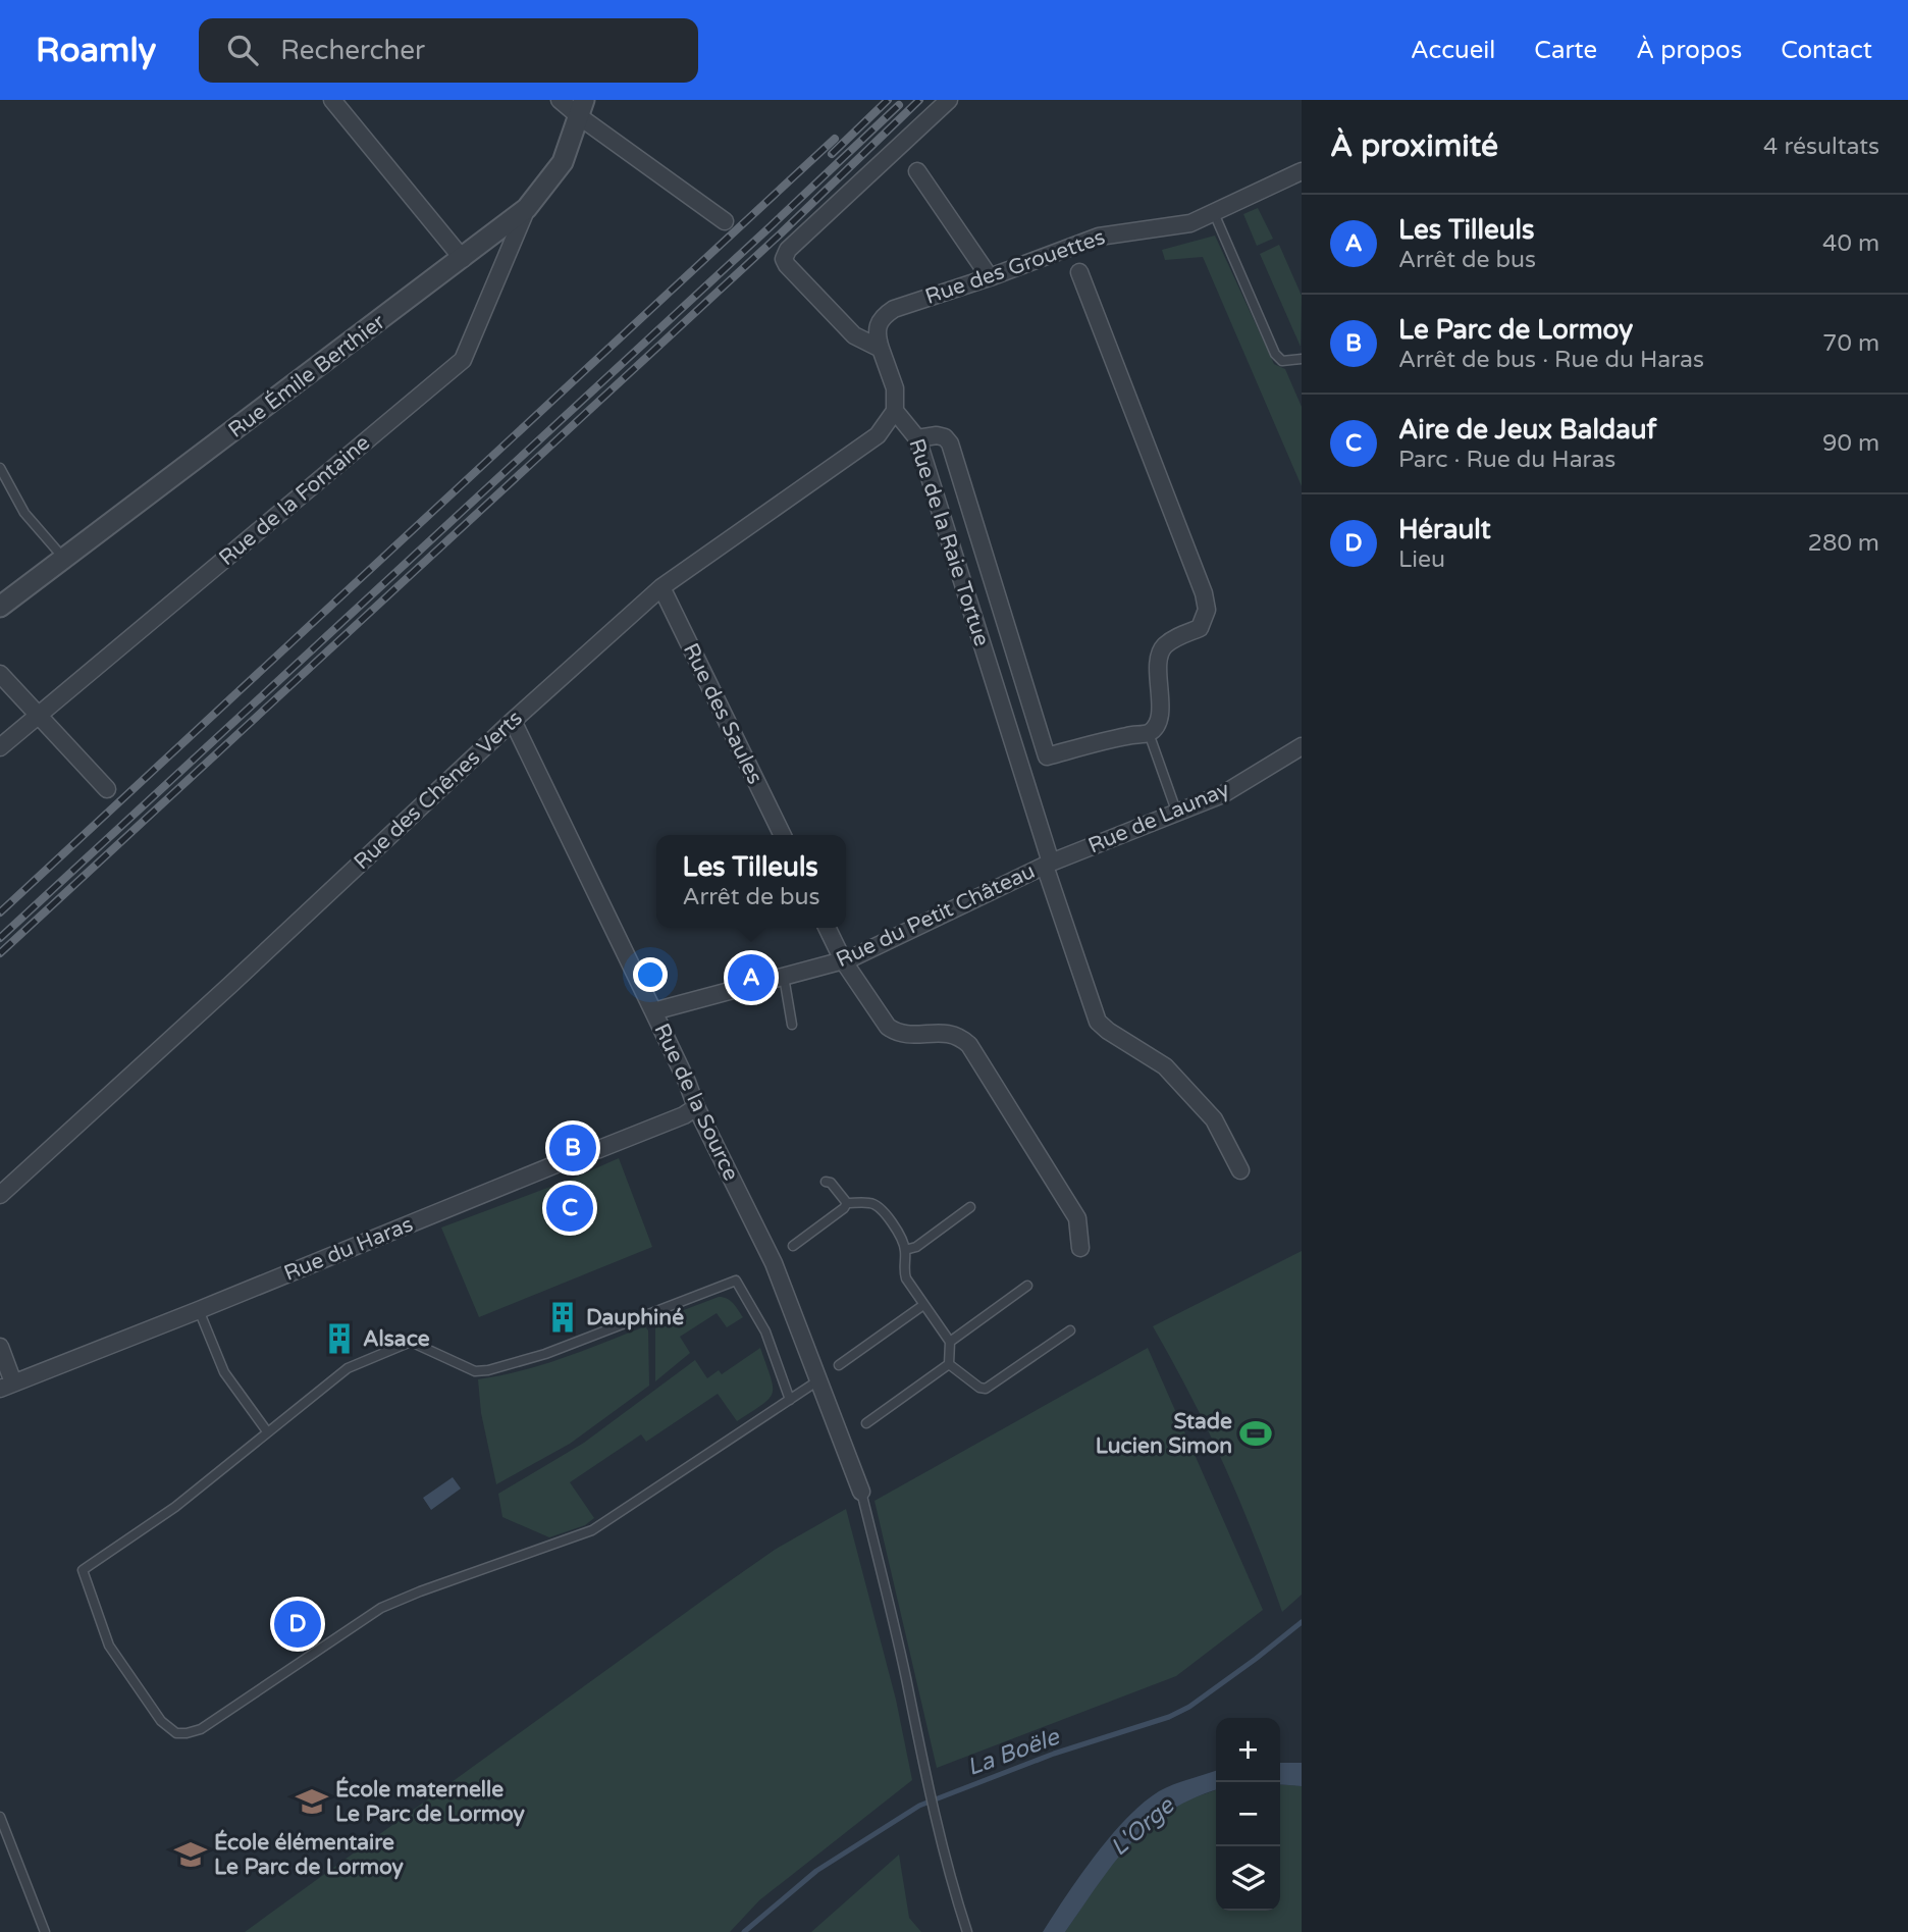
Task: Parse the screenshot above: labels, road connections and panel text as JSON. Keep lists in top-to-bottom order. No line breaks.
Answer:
{"streets":{"street":["Rue des Grouettes","Rue Émile Berthier","Rue de la Fontaine","Rue de la Raie Tortue","Rue des Saules","Rue des Chênes Verts","Rue de Launay","Rue du Petit Château","Rue de la Source","Rue du Haras"]},"crossings":[["Rue Émile Berthier","Rue de la Fontaine"],["Rue de la Raie Tortue","Rue des Chênes Verts"],["Rue de la Raie Tortue","Rue de Launay"],["Rue de la Raie Tortue","Rue du Petit Château"],["Rue des Saules","Rue des Chênes Verts"],["Rue des Chênes Verts","Rue de la Source"],["Rue de Launay","Rue du Petit Château"],["Rue du Petit Château","Rue de la Source"],["Rue de la Source","Rue du Haras"]],"water":["La Boële","L'Orge"],"places":{"building":["Dauphiné","Alsace"],"sports":["Stade Lucien Simon"],"school or university":["École maternelle Le Parc de Lormoy","École élémentaire Le Parc de Lormoy"]},"page":{"header":"Roamly","search":"Rechercher","nav":["Accueil","Carte","À propos","Contact"],"heading":["À proximité","4 résultats"],"list":[{"mark":"A","name":"Les Tilleuls","note":"Arrêt de bus","value":"40 m"},{"mark":"B","name":"Le Parc de Lormoy","note":"Arrêt de bus · Rue du Haras","value":"70 m"},{"mark":"C","name":"Aire de Jeux Baldauf","note":"Parc · Rue du Haras","value":"90 m"},{"mark":"D","name":"Hérault","note":"Lieu","value":"280 m"}],"popup":["Les Tilleuls","Arrêt de bus"],"pins":["A","B","C","D"],"map_buttons":["+","−"]}}
